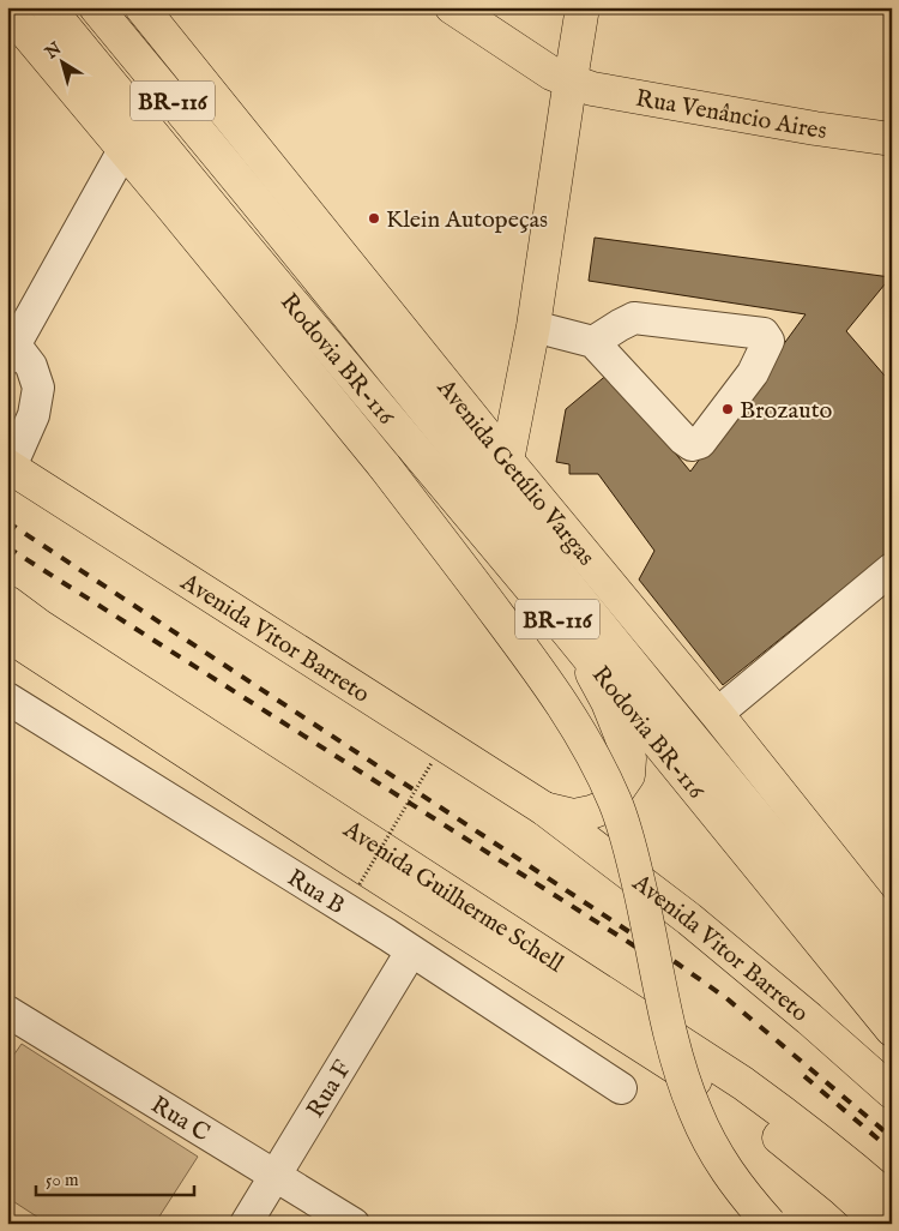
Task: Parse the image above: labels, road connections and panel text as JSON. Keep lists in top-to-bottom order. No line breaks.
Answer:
{"streets":{"main road":["BR-116","Rua Venâncio Aires","Rodovia BR-116","Avenida Getúlio Vargas","Avenida Vitor Barreto","Avenida Guilherme Schell"],"street":["Rua B","Rua F","Rua C"]},"crossings":[["Rodovia BR-116","Avenida Vitor Barreto"],["Rua B","Rua F"],["Rua F","Rua C"]],"places":["Klein Autopeças","Brozauto"],"scale_bar":"50 m","north":"top left"}
